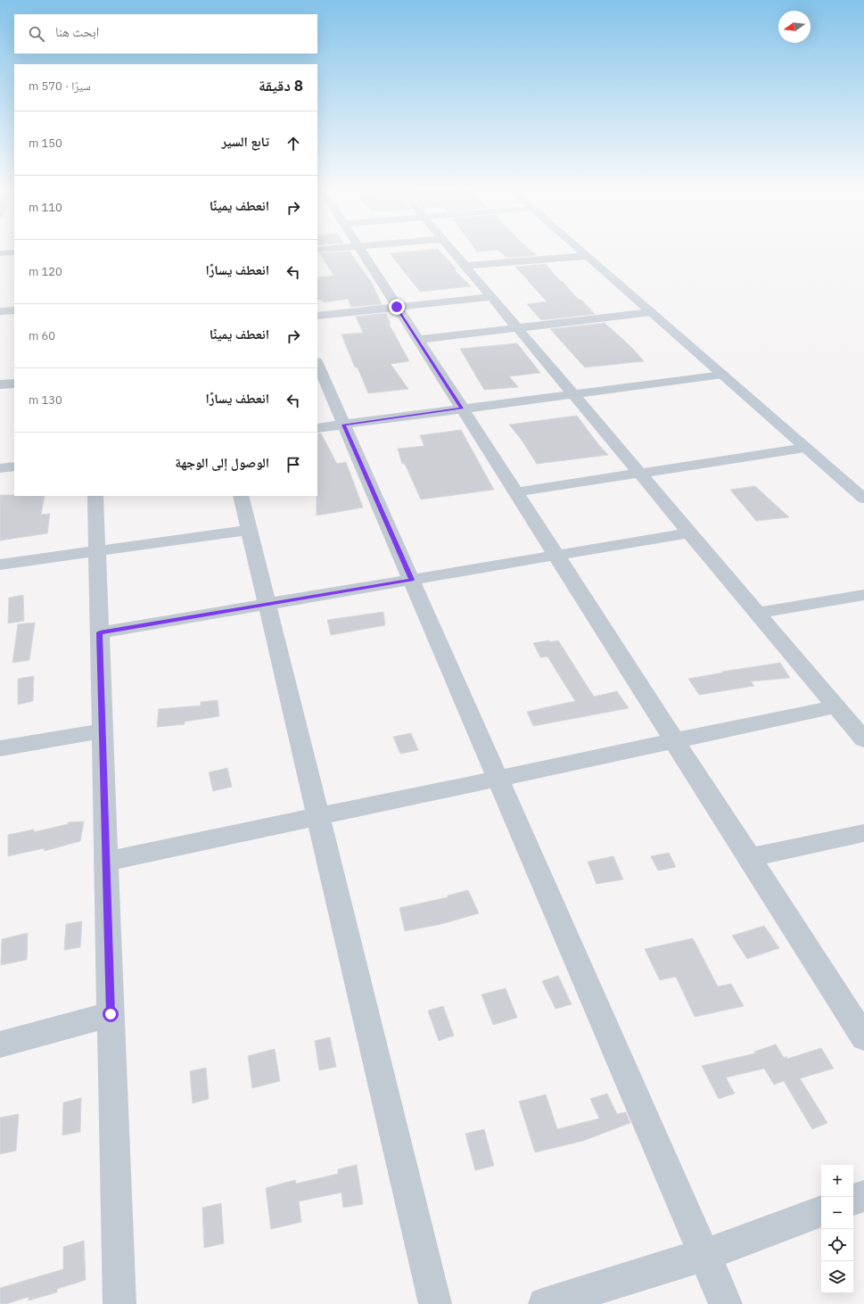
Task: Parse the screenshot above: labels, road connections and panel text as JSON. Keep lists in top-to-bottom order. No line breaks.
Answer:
{"north":"left","page":{"search":"ابحث هنا","heading":["8 دقيقة","سيرًا · 570 m"],"list":[["تابع السير","150 m"],["انعطف يمينًا","110 m"],["انعطف يسارًا","120 m"],["انعطف يمينًا","60 m"],["انعطف يسارًا","130 m"],"الوصول إلى الوجهة"],"map_buttons":["+","−"]}}
